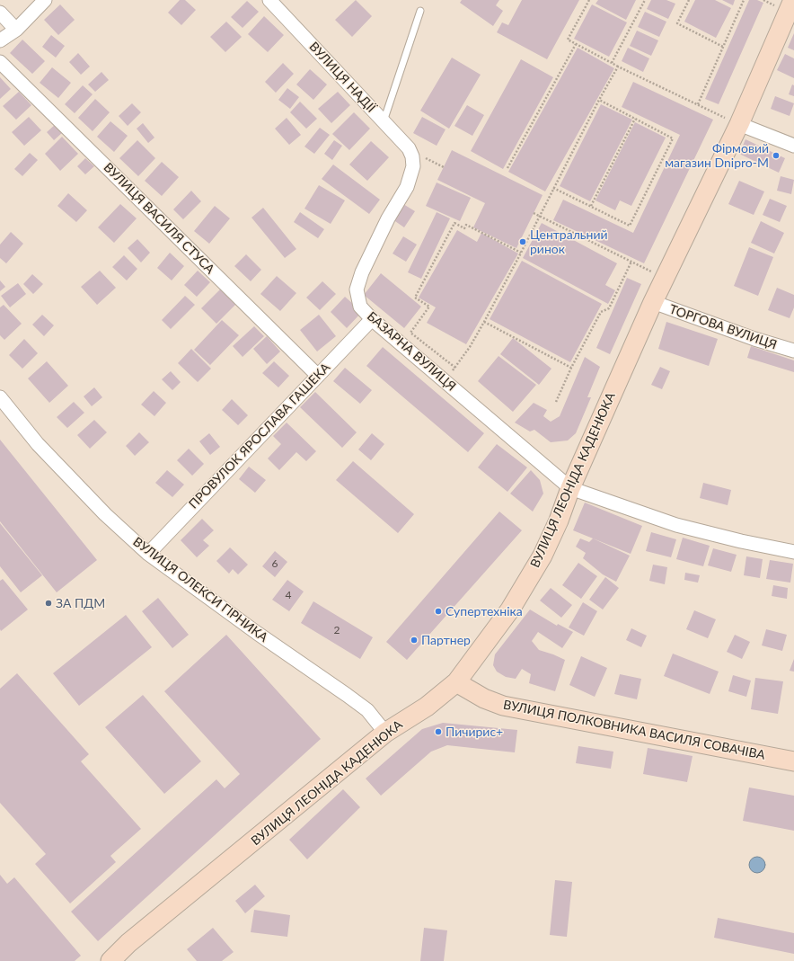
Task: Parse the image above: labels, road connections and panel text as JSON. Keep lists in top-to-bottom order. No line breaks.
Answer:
{"streets":{"street":["ВУЛИЦЯ НАДІЇ","ВУЛИЦЯ ВАСИЛЯ СТУСА","ТОРГОВА ВУЛИЦЯ","БАЗАРНА ВУЛИЦЯ","ПРОВУЛОК ЯРОСЛАВА ГАШЕКА","ВУЛИЦЯ ЛЕОНІДА КАДЕНЮКА","ВУЛИЦЯ ОЛЕКСИ ГІРНИКА","ВУЛИЦЯ ПОЛКОВНИКА ВАСИЛЯ СОВАЧІВА"]},"crossings":[["ВУЛИЦЯ НАДІЇ","БАЗАРНА ВУЛИЦЯ"],["ВУЛИЦЯ ВАСИЛЯ СТУСА","ПРОВУЛОК ЯРОСЛАВА ГАШЕКА"],["ТОРГОВА ВУЛИЦЯ","ВУЛИЦЯ ЛЕОНІДА КАДЕНЮКА"],["БАЗАРНА ВУЛИЦЯ","ПРОВУЛОК ЯРОСЛАВА ГАШЕКА"],["БАЗАРНА ВУЛИЦЯ","ВУЛИЦЯ ЛЕОНІДА КАДЕНЮКА"],["ПРОВУЛОК ЯРОСЛАВА ГАШЕКА","ВУЛИЦЯ ОЛЕКСИ ГІРНИКА"],["ВУЛИЦЯ ЛЕОНІДА КАДЕНЮКА","ВУЛИЦЯ ОЛЕКСИ ГІРНИКА"],["ВУЛИЦЯ ЛЕОНІДА КАДЕНЮКА","ВУЛИЦЯ ПОЛКОВНИКА ВАСИЛЯ СОВАЧІВА"]],"places":["Фірмовий магазин Dnipro-M","Центральний ринок","ЗА ПДМ","Супертехніка","Партнер","Пичирис+"],"house_numbers":["6","4","2"]}
